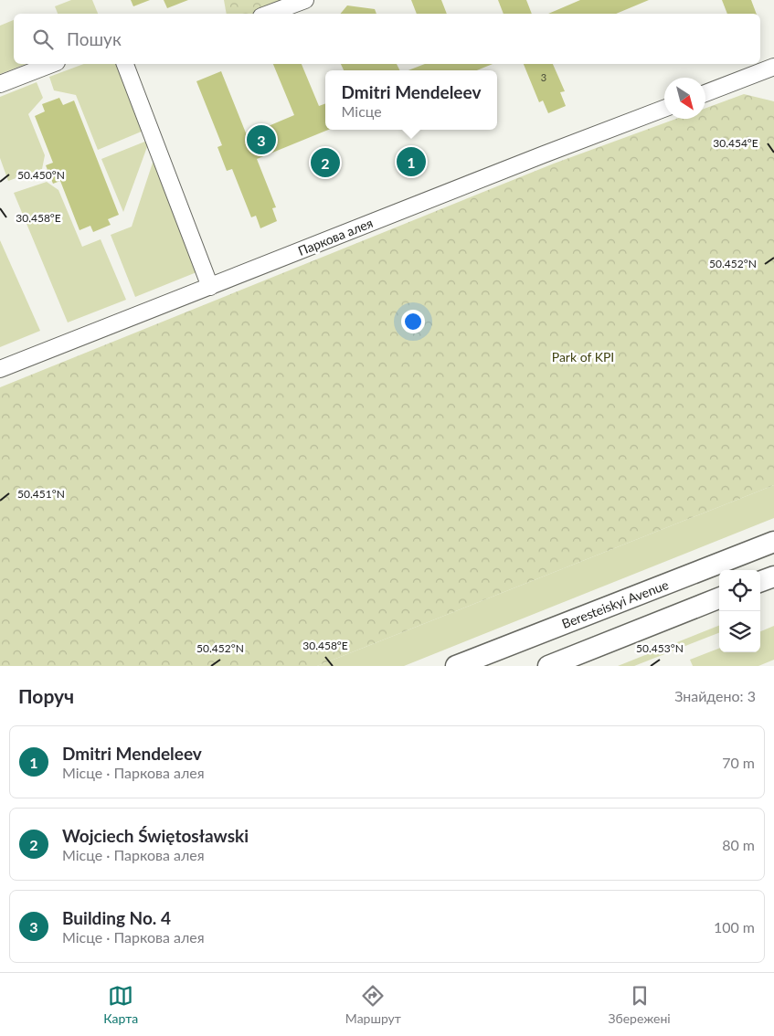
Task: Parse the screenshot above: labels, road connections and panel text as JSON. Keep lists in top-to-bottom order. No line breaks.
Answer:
{"streets":{"main road":["Beresteiskyi Avenue"],"street":["Паркова алея"]},"parks":["Park of KPI"],"house_numbers":["3"],"north":"bottom right","page":{"search":"Пошук","popup":["Dmitri Mendeleev","Місце"],"pins":["3","1","2"],"heading":["Поруч","Знайдено: 3"],"list":[{"mark":"1","name":"Dmitri Mendeleev","note":"Місце · Паркова алея","value":"70 m"},{"mark":"2","name":"Wojciech Świętosławski","note":"Місце · Паркова алея","value":"80 m"},{"mark":"3","name":"Building No. 4","note":"Місце · Паркова алея","value":"100 m"}],"nav":["Карта","Маршрут","Збережені"]},"coordinates":["30.454°E","50.450°N","30.458°E","50.452°N","50.451°N","50.453°N"]}
